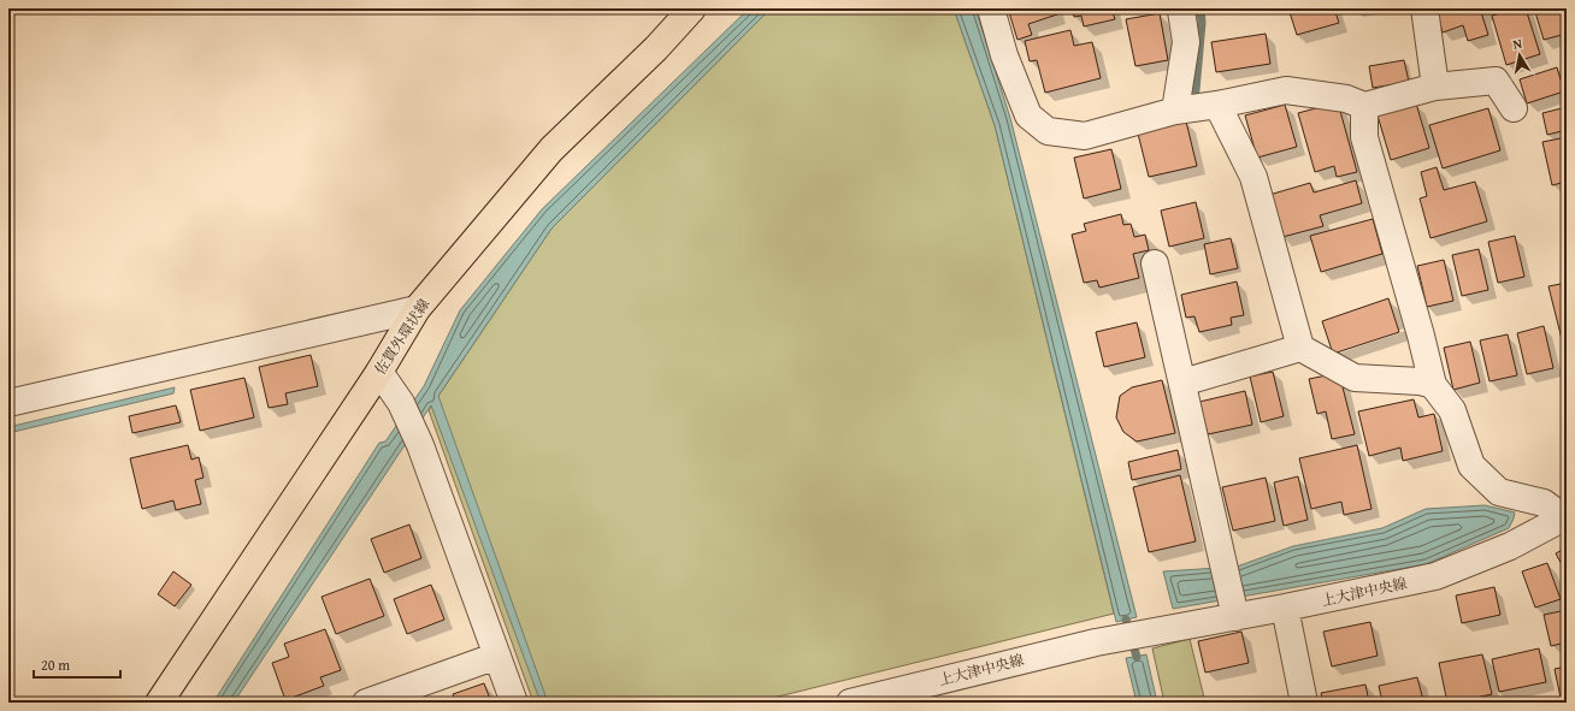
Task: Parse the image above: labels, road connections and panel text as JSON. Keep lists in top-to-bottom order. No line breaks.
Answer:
{"streets":{"main road":["佐賀外環状線"],"street":["上大津中央線"]},"scale_bar":"20 m","north":"top"}
